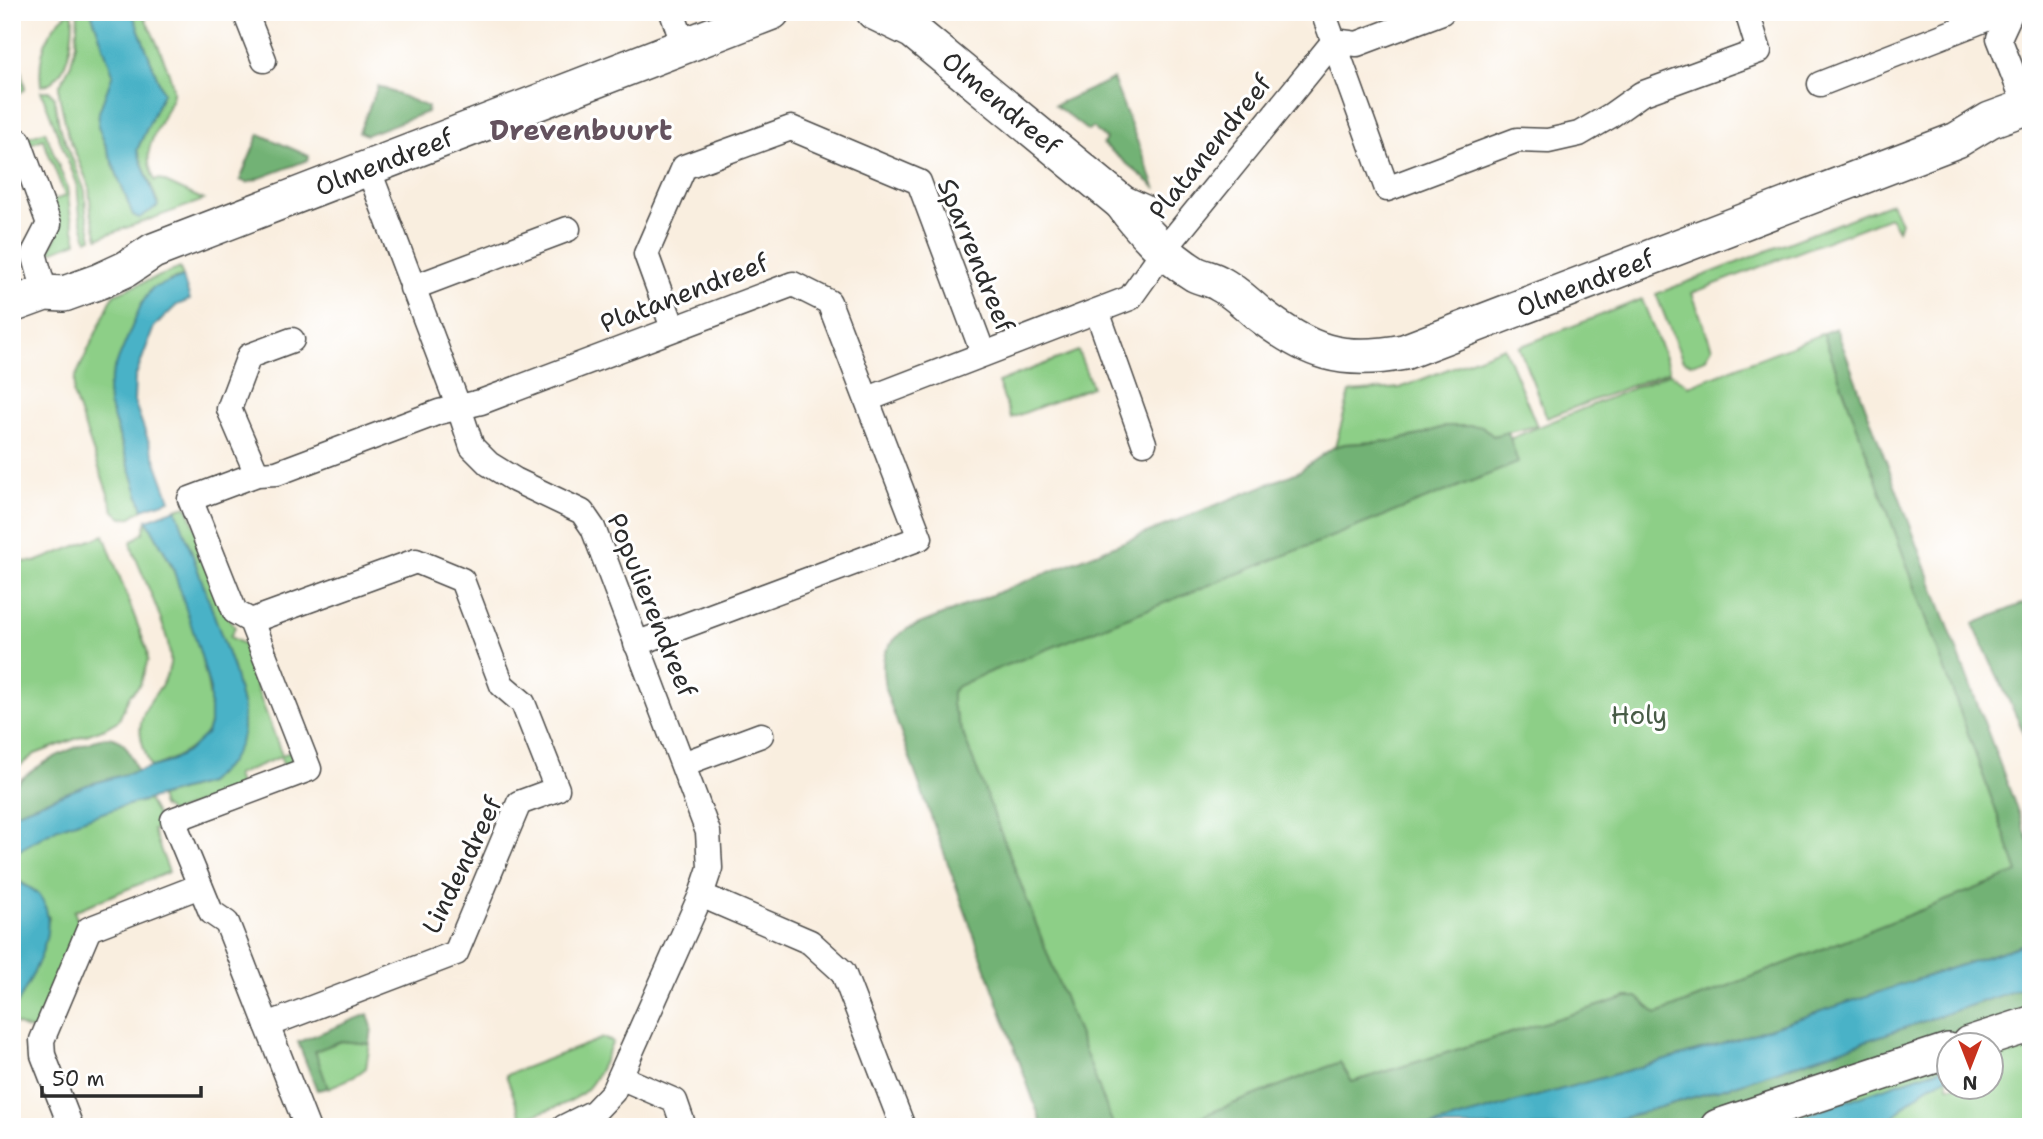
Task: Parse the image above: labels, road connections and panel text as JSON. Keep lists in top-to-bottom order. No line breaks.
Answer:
{"streets":{"street":["Olmendreef","Platanendreef","Sparrendreef","Populierendreef","Lindendreef"]},"crossings":[["Olmendreef","Platanendreef"],["Olmendreef","Populierendreef"],["Platanendreef","Sparrendreef"],["Platanendreef","Populierendreef"]],"districts":["Drevenbuurt"],"parks":["Holy"],"scale_bar":"50 m","north":"bottom"}
